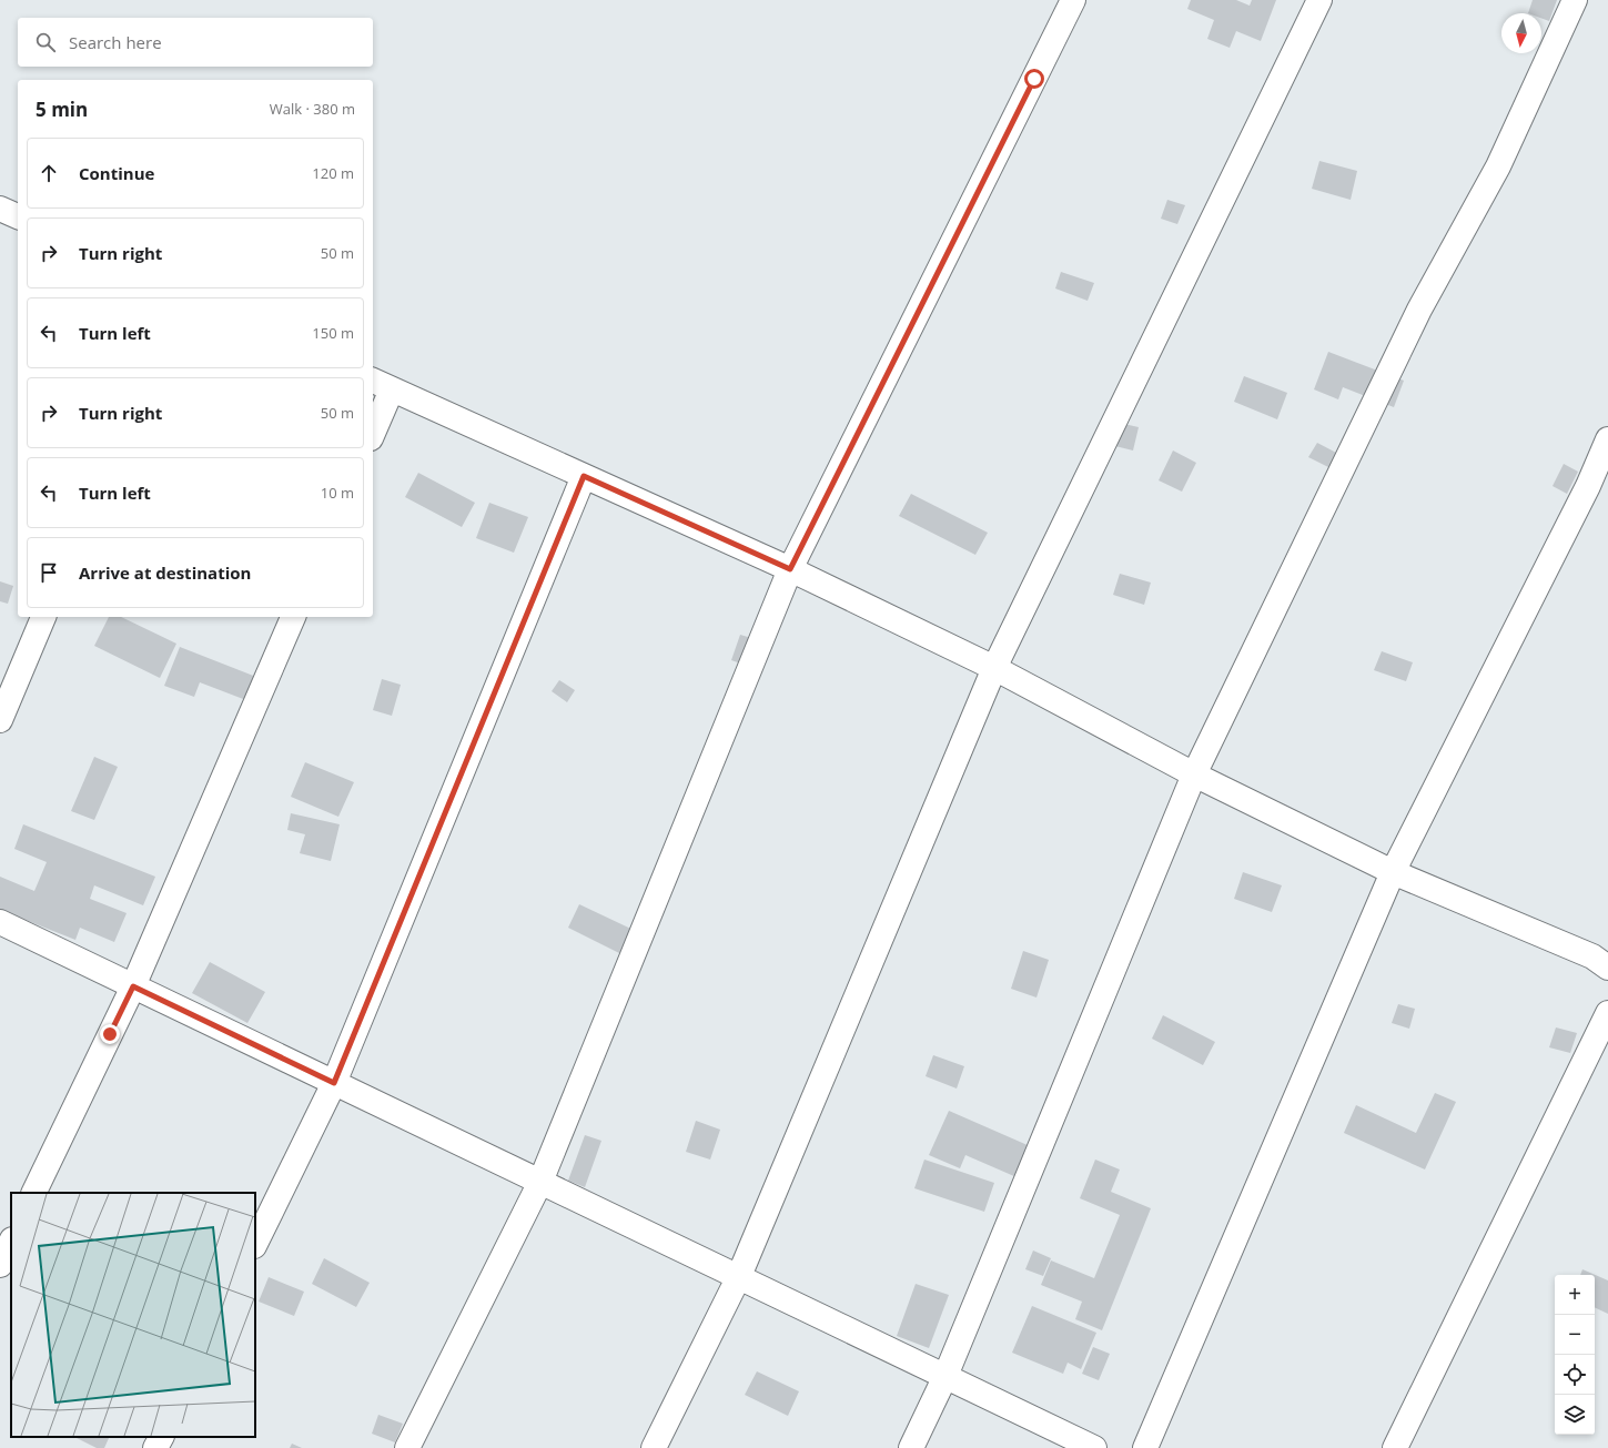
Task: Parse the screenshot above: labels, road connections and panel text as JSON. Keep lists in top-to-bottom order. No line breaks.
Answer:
{"north":"bottom","page":{"search":"Search here","heading":["5 min","Walk · 380 m"],"list":[["Continue","120 m"],["Turn right","50 m"],["Turn left","150 m"],["Turn right","50 m"],["Turn left","10 m"],"Arrive at destination"],"map_buttons":["+","−"]}}
